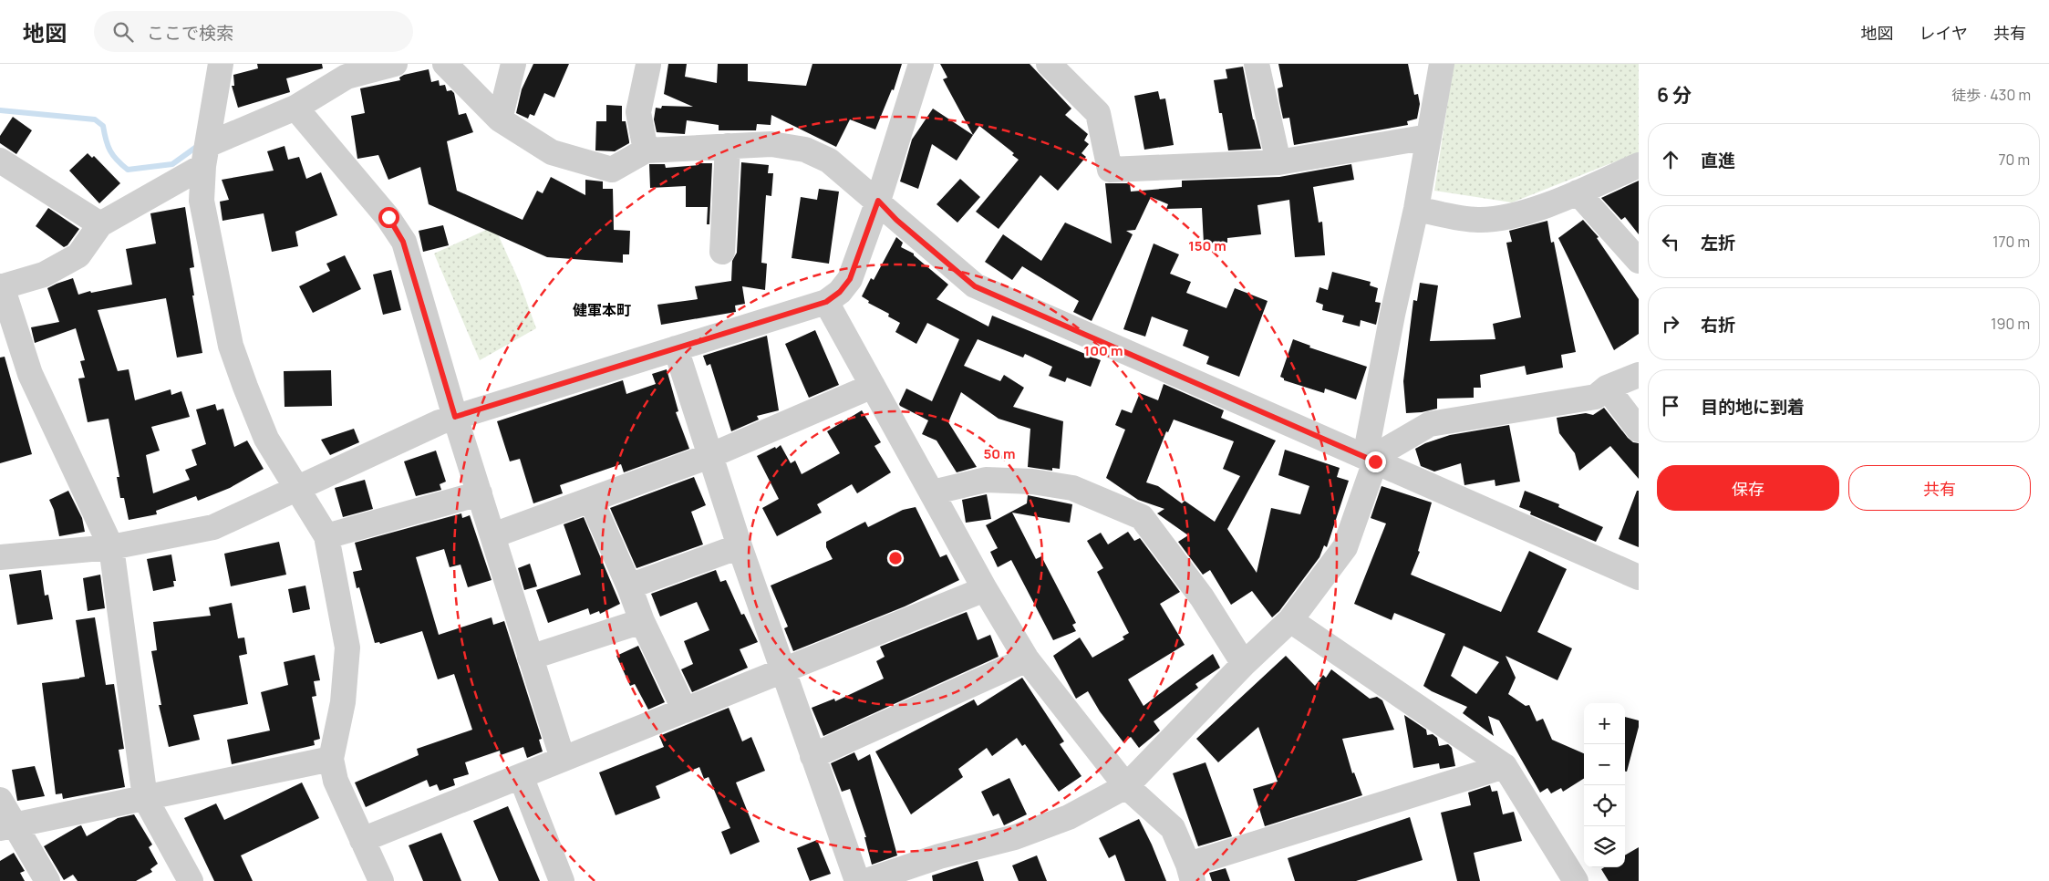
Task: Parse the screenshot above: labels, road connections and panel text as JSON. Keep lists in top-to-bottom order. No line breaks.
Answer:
{"districts":["健軍本町"],"page":{"header":"地図","search":"ここで検索","nav":["地図","レイヤ","共有"],"heading":["6 分","徒歩 · 430 m"],"list":[["直進","70 m"],["左折","170 m"],["右折","190 m"],"目的地に到着"],"buttons":["保存","共有"],"map_buttons":["+","−"]},"rings":["150 m","100 m","50 m"]}
